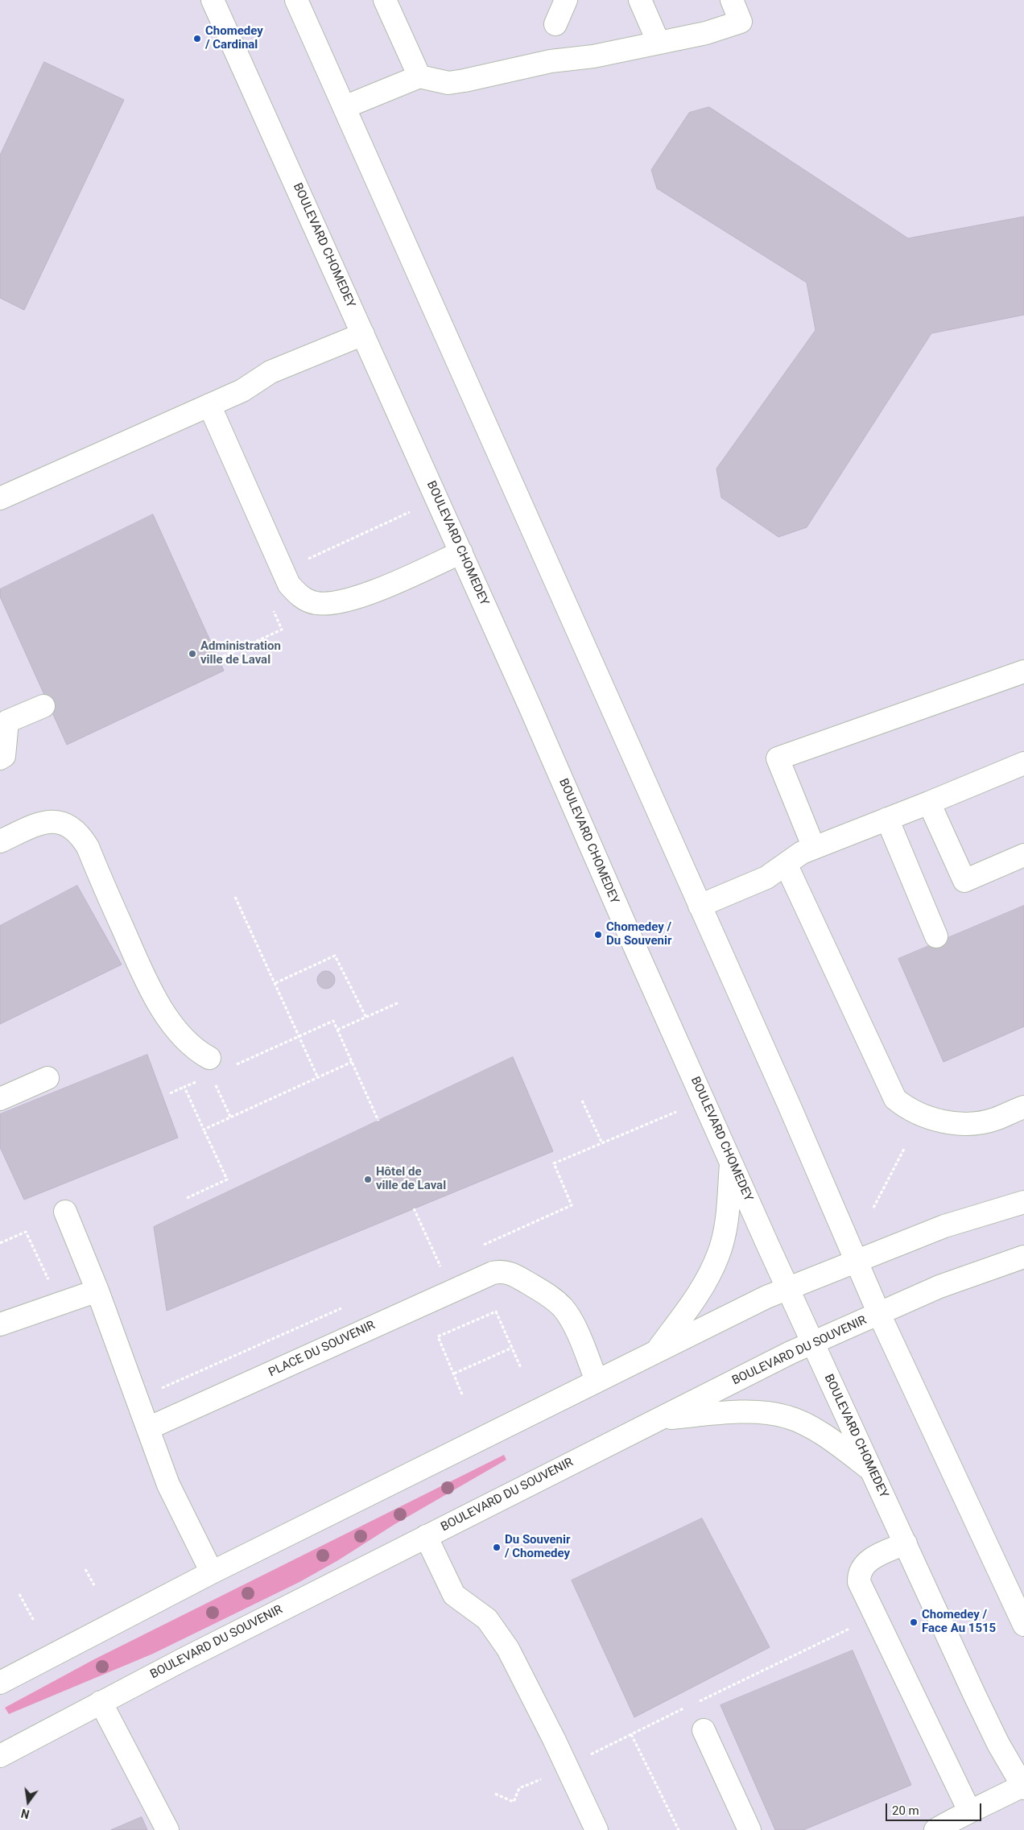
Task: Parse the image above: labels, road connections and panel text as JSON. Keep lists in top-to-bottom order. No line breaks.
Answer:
{"streets":{"street":["BOULEVARD CHOMEDEY","PLACE DU SOUVENIR","BOULEVARD DU SOUVENIR"]},"crossings":[["BOULEVARD CHOMEDEY","BOULEVARD DU SOUVENIR"]],"places":["Chomedey / Cardinal","Administration ville de Laval","Chomedey / Du Souvenir","Hôtel de ville de Laval","Du Souvenir / Chomedey","Chomedey / Face Au 1515"],"scale_bar":"20 m","north":"bottom"}
